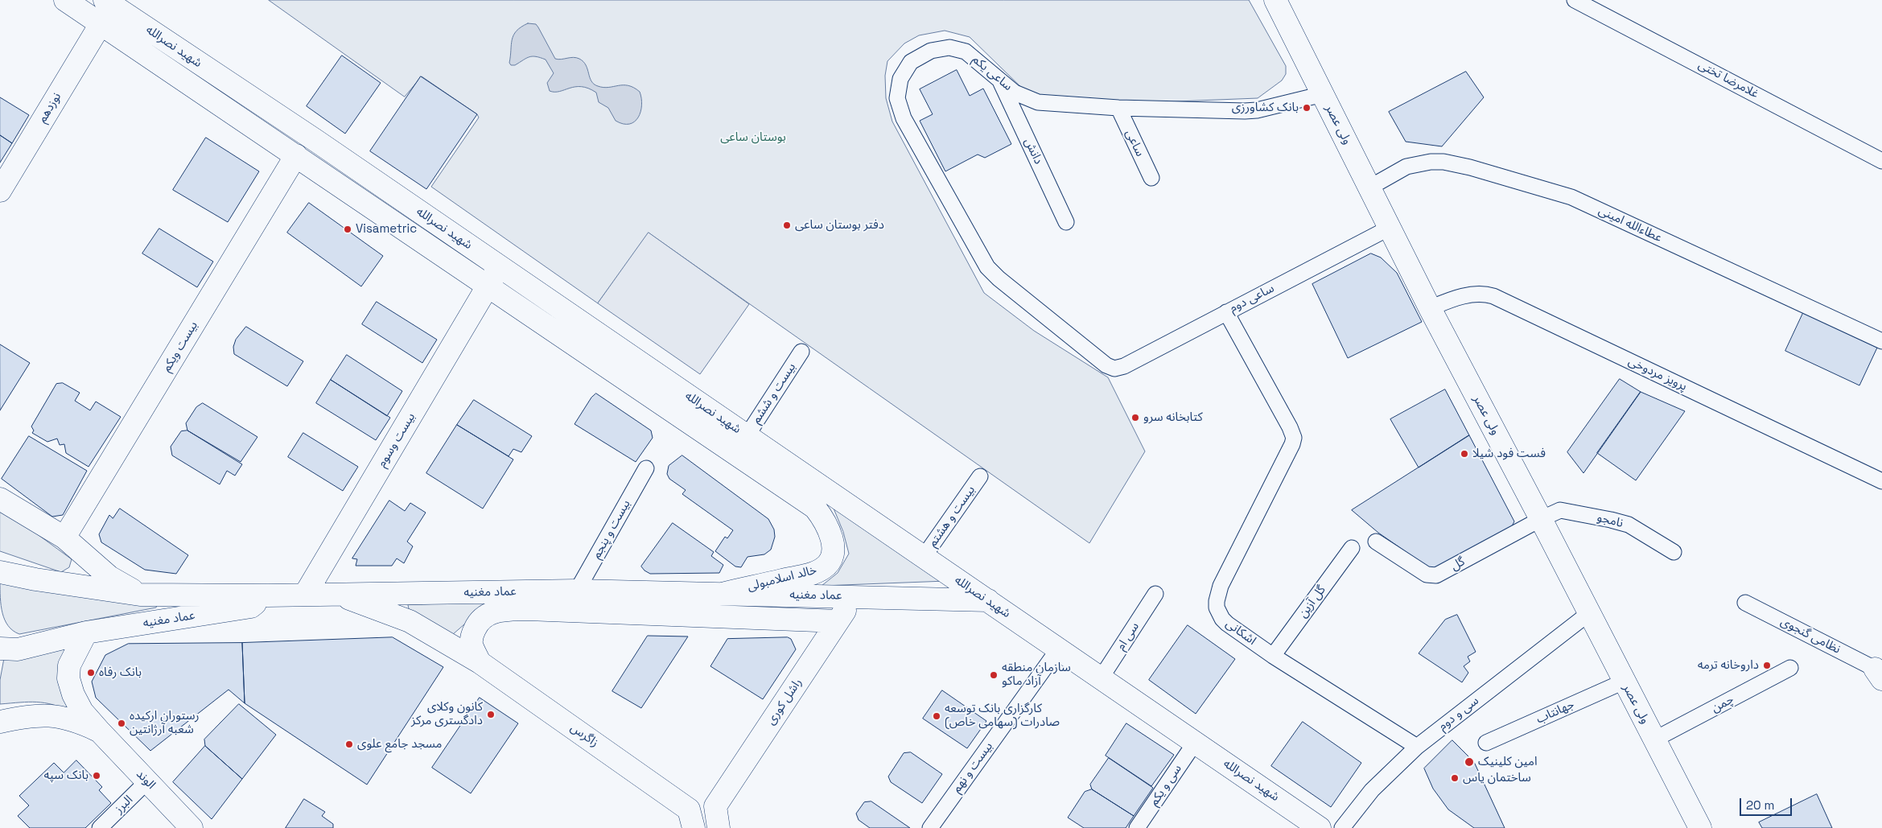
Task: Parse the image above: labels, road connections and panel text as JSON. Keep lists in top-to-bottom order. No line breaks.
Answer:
{"streets":{"main road":["شهید نصرالله","نوزدهم","ولی عصر","بیست ویکم","بیست وسوم","خالد اسلامبولی","عماد مغنیه","راشل کوری","زاگرس","الوند"],"street":["ساعی یکم","غلامرضا تختی","ساعی","دانش","عطاءالله امینی","ساعی دوم","پرویز مردوخی","بیست و ششم","بیست و هشتم","نامجو","بیست و پنجم","گل","گل آزین","اشکانی","نظامی گنجوی","سی ام","چمن","جهانتاب","سی و دوم","بیست و نهم","سی و یکم","البرز"]},"crossings":[["شهید نصرالله","نوزدهم"],["شهید نصرالله","بیست ویکم"],["شهید نصرالله","بیست و ششم"],["شهید نصرالله","بیست وسوم"],["شهید نصرالله","بیست و هشتم"],["شهید نصرالله","خالد اسلامبولی"],["شهید نصرالله","عماد مغنیه"],["شهید نصرالله","سی ام"],["شهید نصرالله","بیست و نهم"],["شهید نصرالله","سی و یکم"],["ساعی یکم","ولی عصر"],["ساعی یکم","ساعی"],["ساعی یکم","دانش"],["ساعی یکم","ساعی دوم"],["ولی عصر","عطاءالله امینی"],["ولی عصر","ساعی دوم"],["ولی عصر","پرویز مردوخی"],["ولی عصر","نامجو"],["ولی عصر","گل"],["ولی عصر","چمن"],["ولی عصر","جهانتاب"],["ولی عصر","سی و دوم"],["ساعی دوم","اشکانی"],["بیست وسوم","عماد مغنیه"],["نامجو","گل"],["بیست و پنجم","عماد مغنیه"],["خالد اسلامبولی","عماد مغنیه"],["عماد مغنیه","راشل کوری"],["عماد مغنیه","زاگرس"],["عماد مغنیه","الوند"],["گل آزین","اشکانی"],["اشکانی","سی و دوم"],["الوند","البرز"]],"parks":["بوستان ساعی"],"places":["بانک کشاورزی","دفتر بوستان ساعی","Visametric","کتابخانه سرو","فست فود شیلا","داروخانه ترمه","بانک رفاه","سازمان منطقه آزاد ماکو","کانون وکلای دادگستری مرکز","کارگزاری بانک توسعه صادرات (سهامی خاص)","رستوران ارکیده شعبه آرژانتین","مسجد جامع علوی","امین کلینیک","بانک سپه","ساختمان یاس"],"scale_bar":"20 m"}
